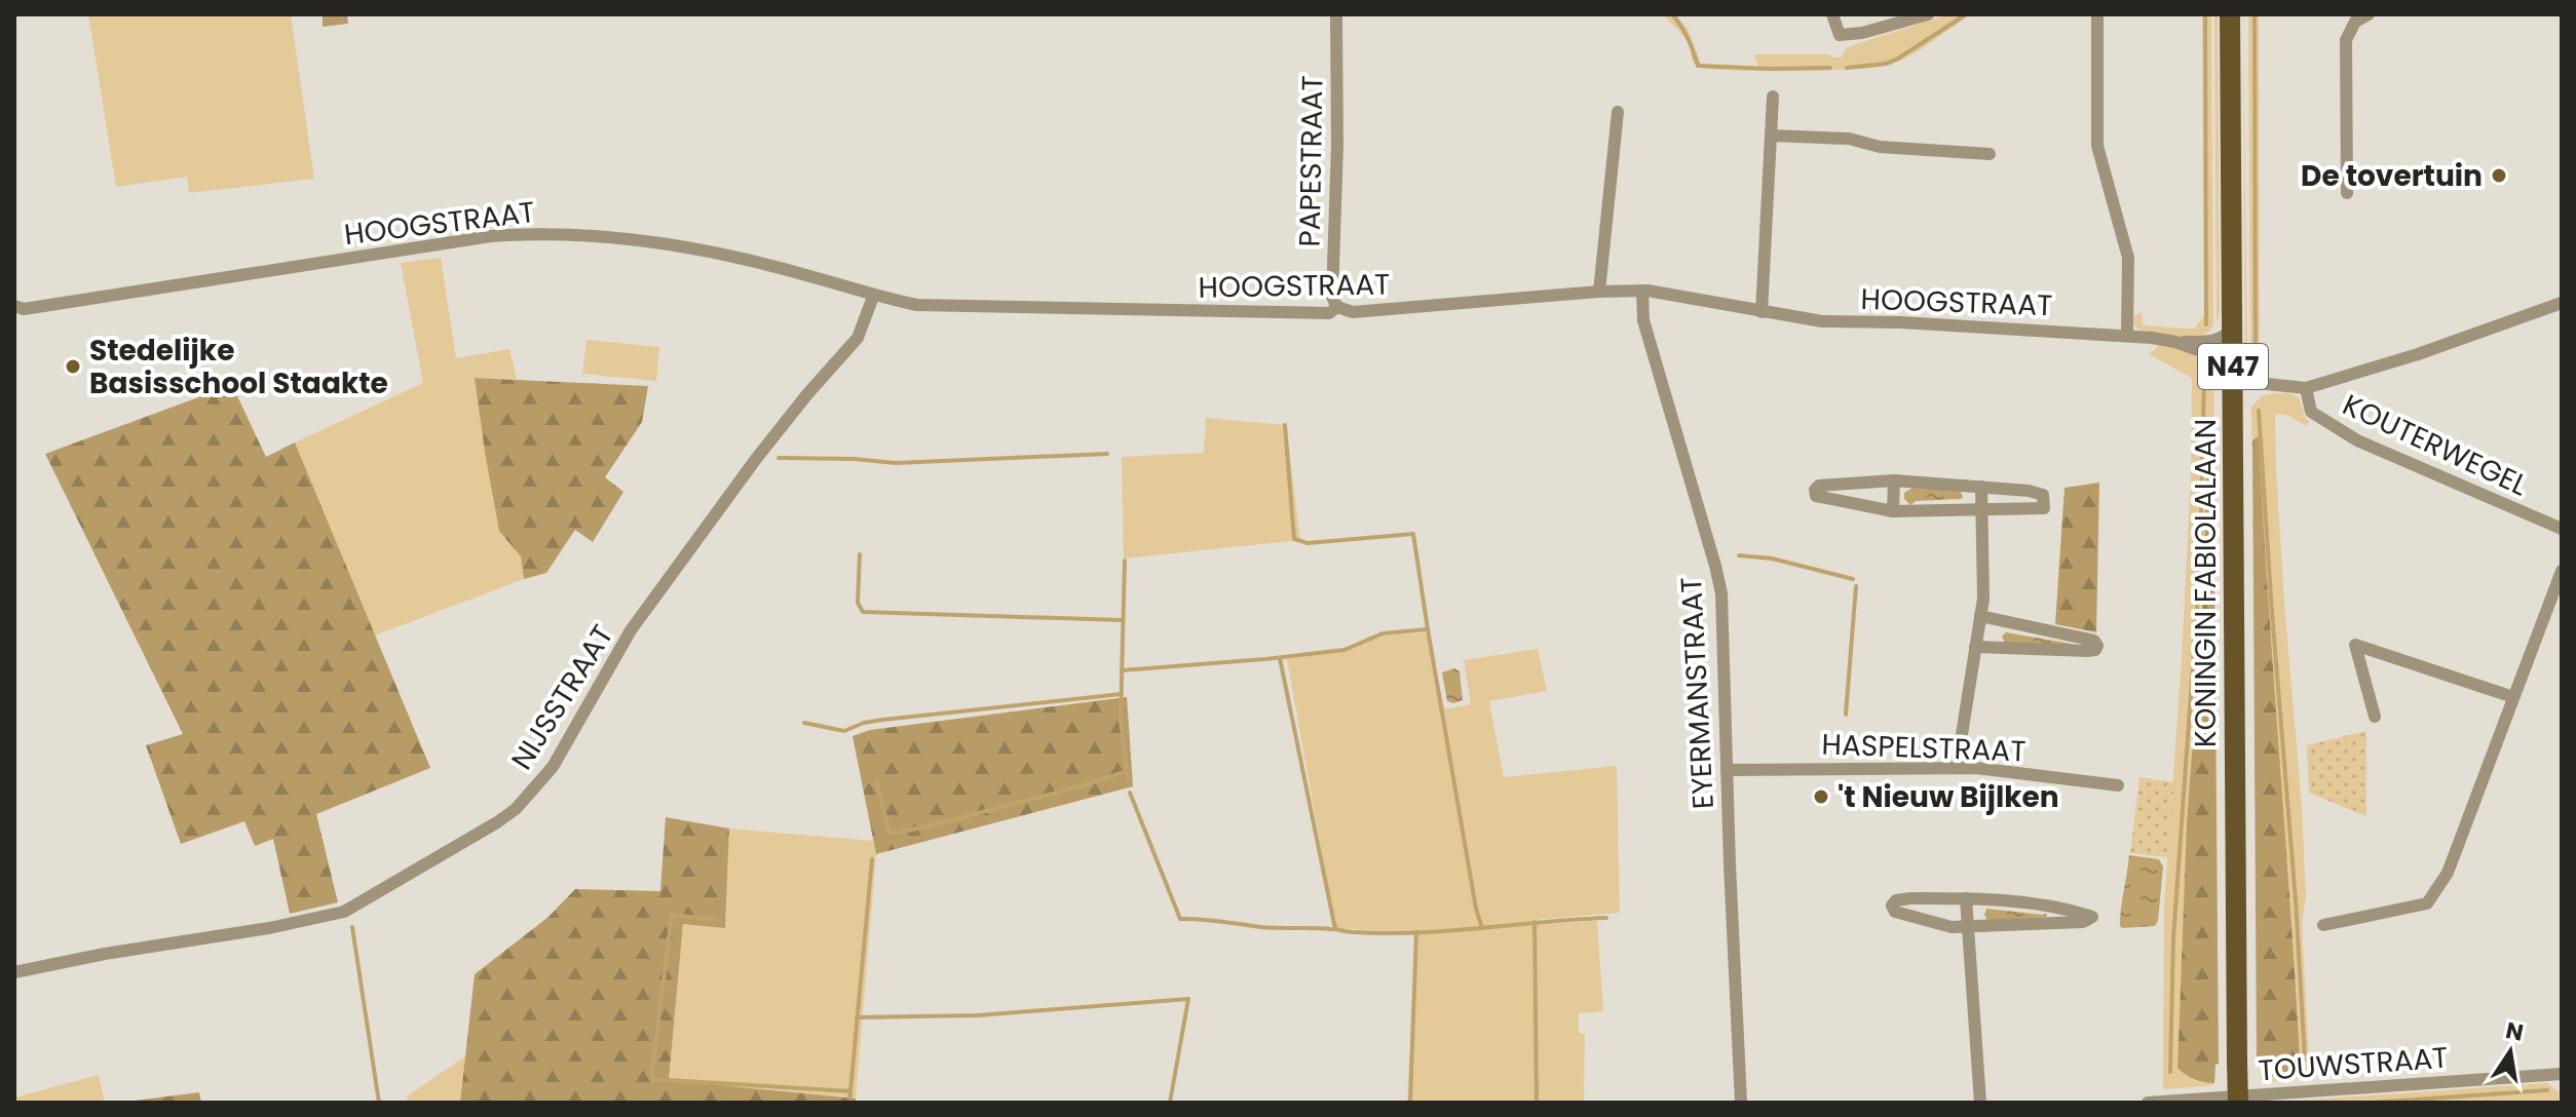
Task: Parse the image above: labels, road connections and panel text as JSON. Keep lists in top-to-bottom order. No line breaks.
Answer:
{"streets":{"main road":["N47","KONINGIN FABIOLALAAN"],"street":["PAPESTRAAT","HOOGSTRAAT","KOUTERWEGEL","EYERMANSTRAAT","NIJSSTRAAT","HASPELSTRAAT","TOUWSTRAAT"]},"crossings":[["PAPESTRAAT","HOOGSTRAAT"],["HOOGSTRAAT","KOUTERWEGEL"],["HOOGSTRAAT","KONINGIN FABIOLALAAN"],["HOOGSTRAAT","EYERMANSTRAAT"],["HOOGSTRAAT","NIJSSTRAAT"],["EYERMANSTRAAT","HASPELSTRAAT"]],"places":["De tovertuin","Stedelijke Basisschool Staakte","'t Nieuw Bijlken"],"north":"top"}
